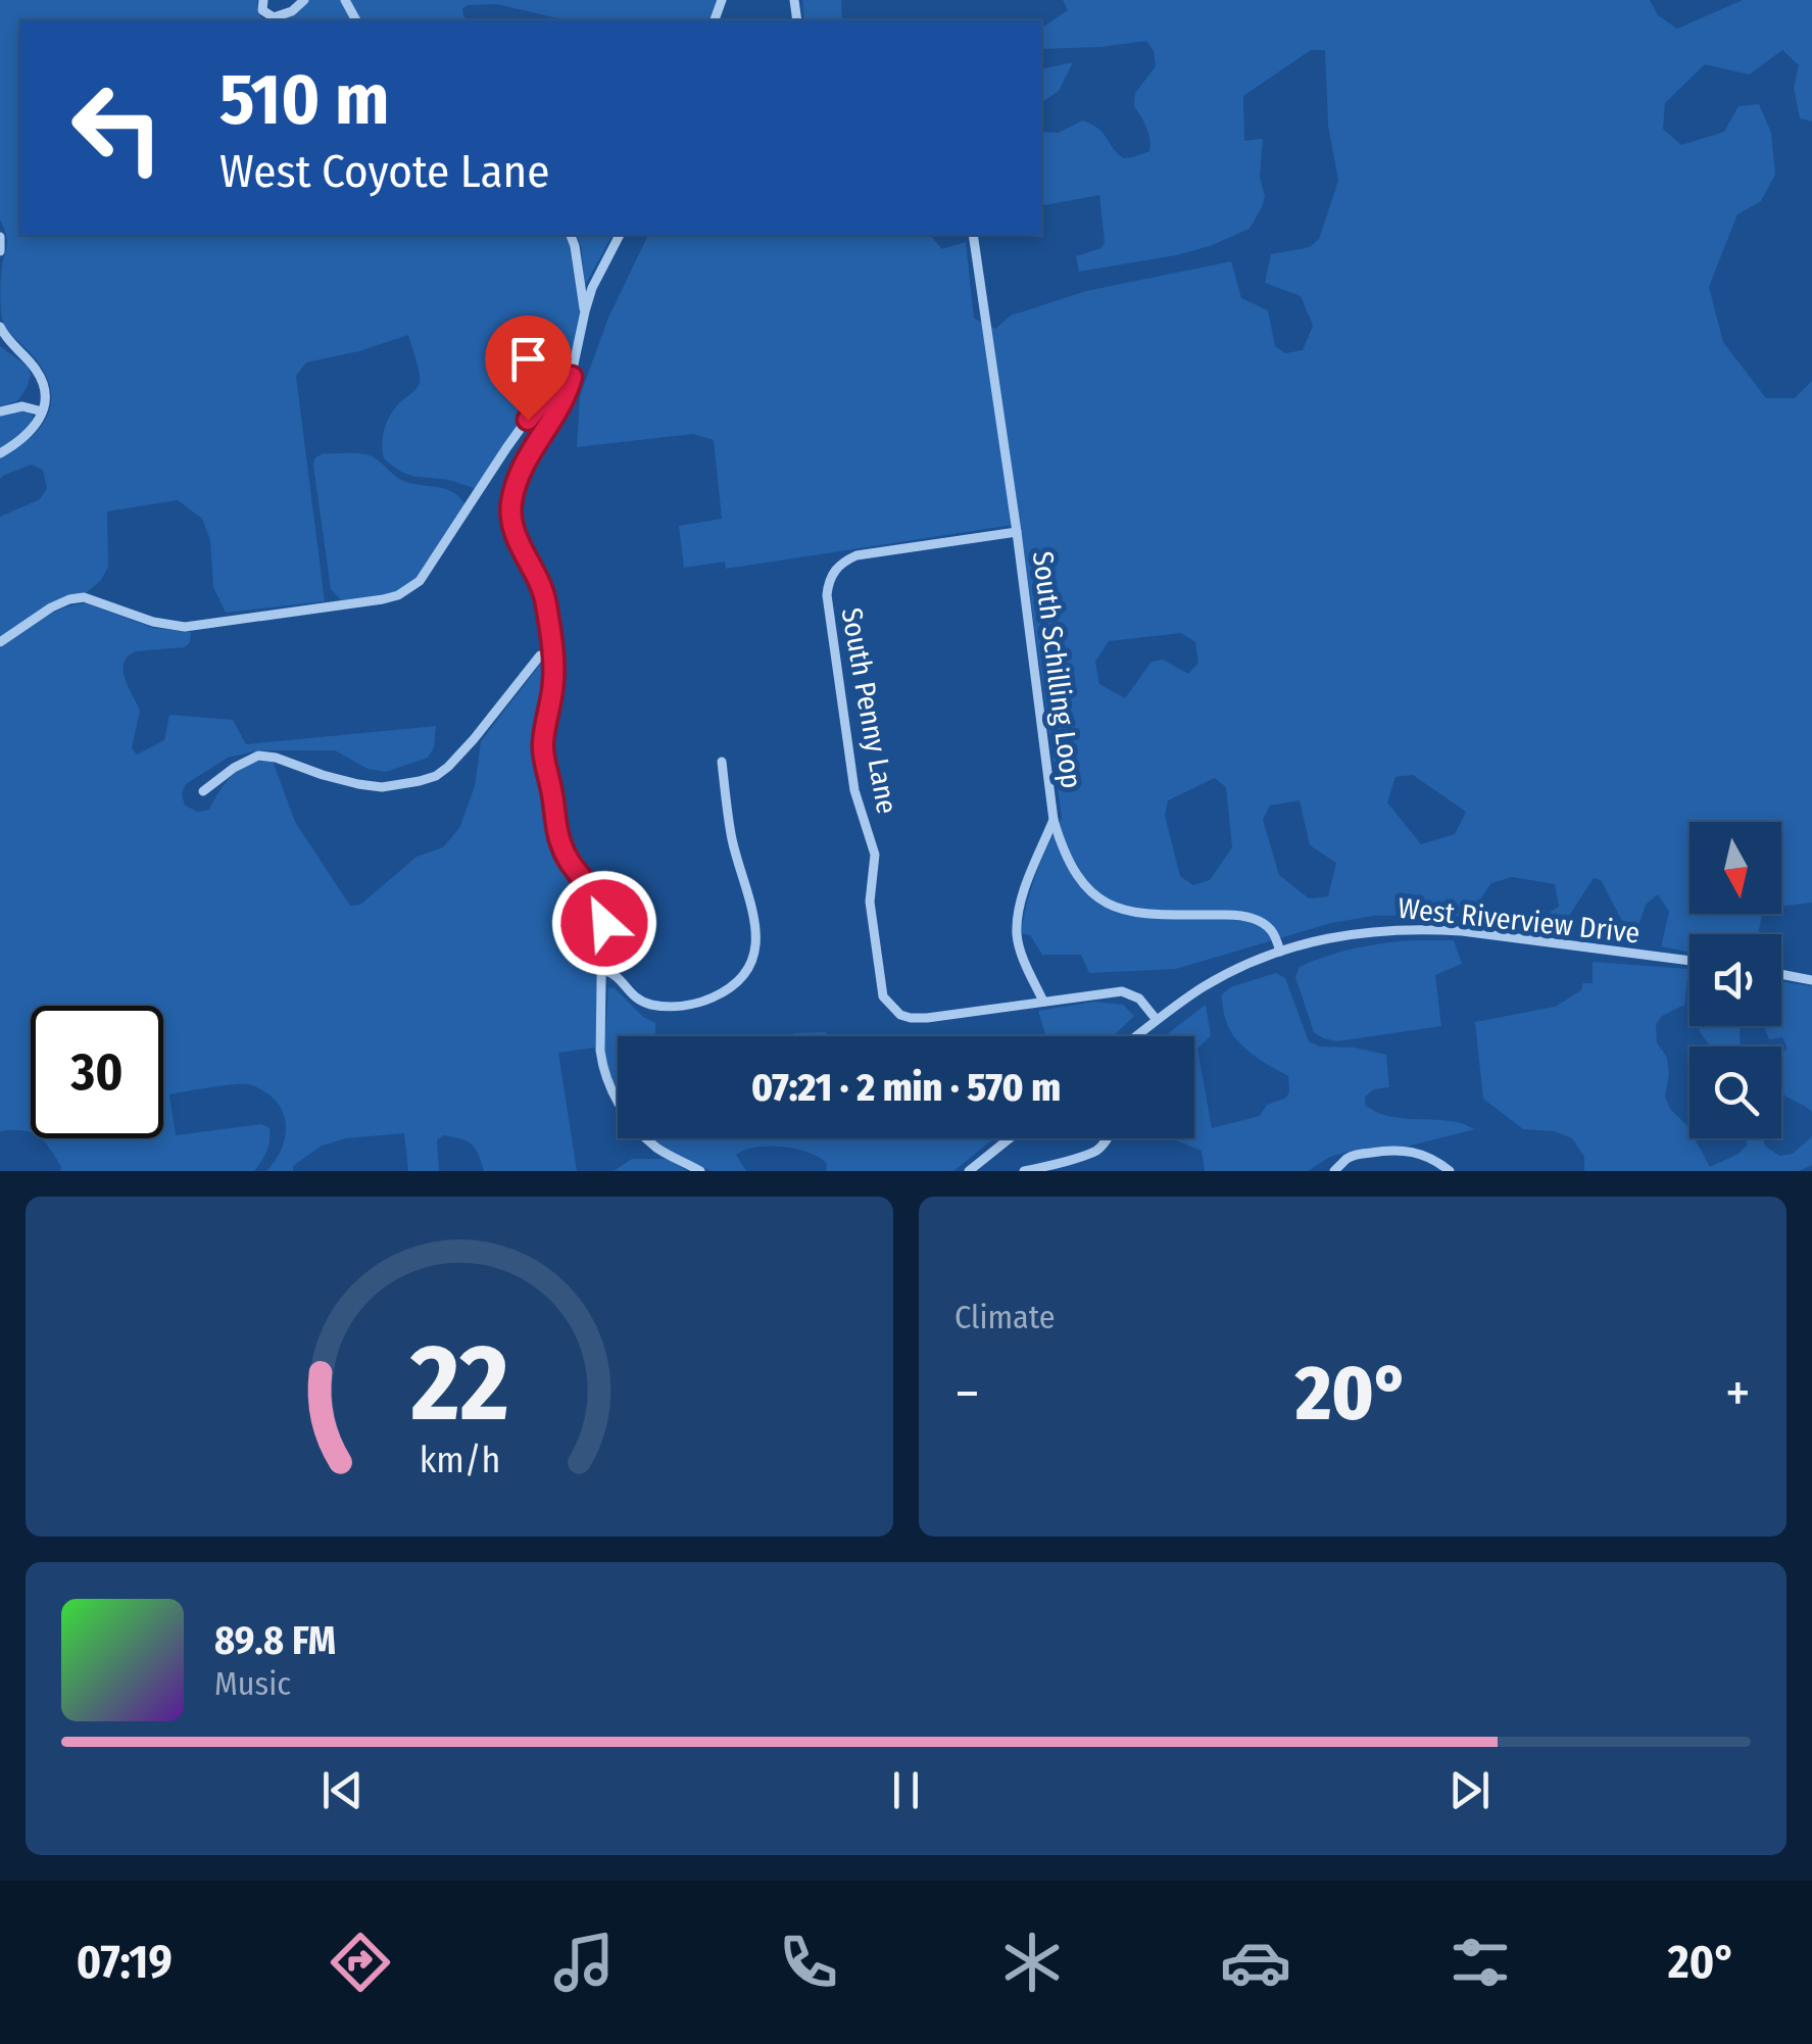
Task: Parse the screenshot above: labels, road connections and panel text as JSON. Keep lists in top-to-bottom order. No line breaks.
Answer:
{"streets":{"street":["South Schilling Loop","South Penny Lane","West Riverview Drive"]},"crossings":[["South Schilling Loop","South Penny Lane"],["South Schilling Loop","West Riverview Drive"],["South Penny Lane","West Riverview Drive"]],"north":"bottom","page":{"turn":["510 m","West Coyote Lane"],"limit":"30","trip":"07:21 · 2 min · 570 m","tile":"Climate","heat":["−","20°","+"],"song":["89.8 FM","Music"],"tabs":["07:19","20°"],"gauge":["22","km/h"]}}
